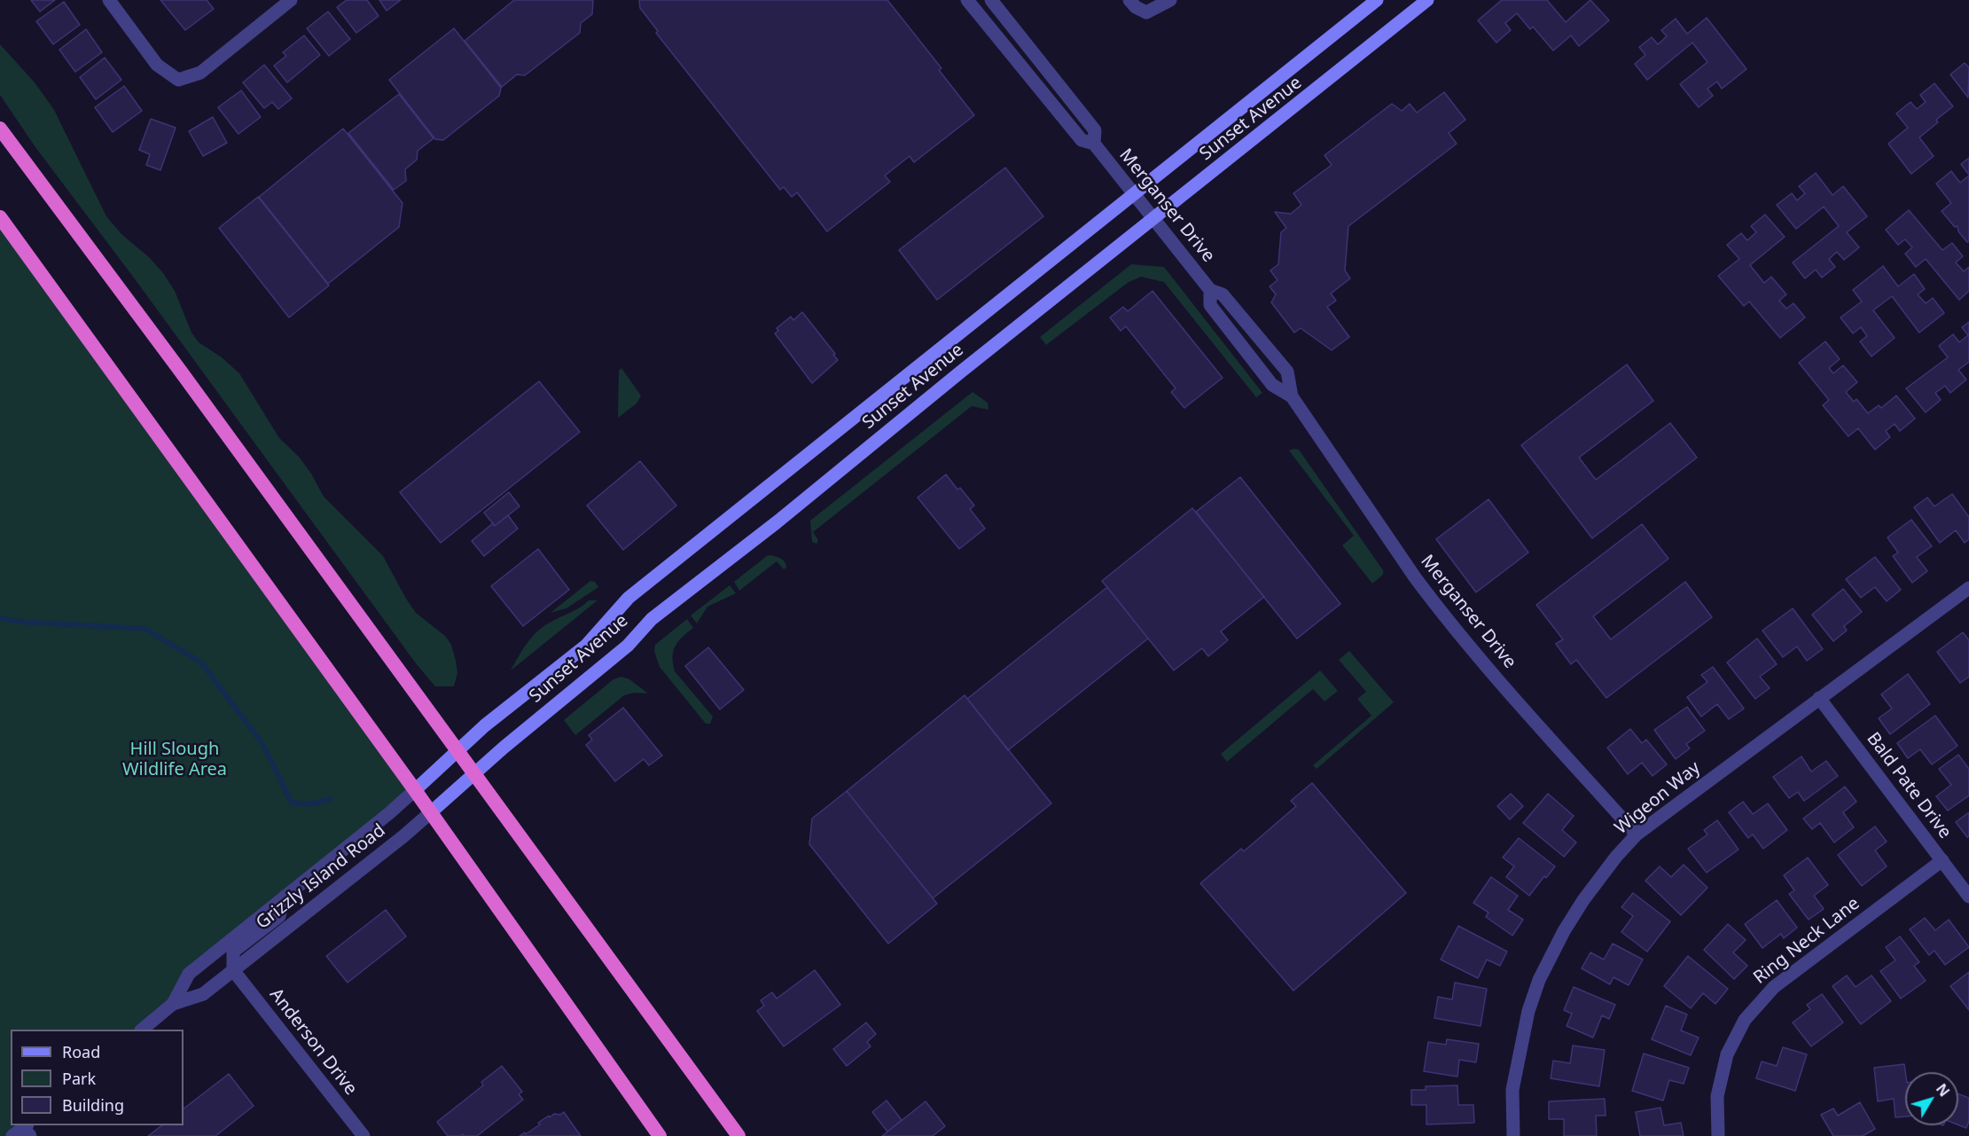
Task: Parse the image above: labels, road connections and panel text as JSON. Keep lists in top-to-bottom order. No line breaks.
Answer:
{"streets":{"main road":["Sunset Avenue"],"street":["Merganser Drive","Bald Pate Drive","Wigeon Way","Grizzly Island Road","Ring Neck Lane","Anderson Drive"]},"crossings":[["Sunset Avenue","Merganser Drive"],["Sunset Avenue","Grizzly Island Road"],["Merganser Drive","Wigeon Way"],["Bald Pate Drive","Wigeon Way"],["Bald Pate Drive","Ring Neck Lane"],["Grizzly Island Road","Anderson Drive"]],"parks":["Hill Slough Wildlife Area"],"legend":["Road","Park","Building"],"north":"top right"}
